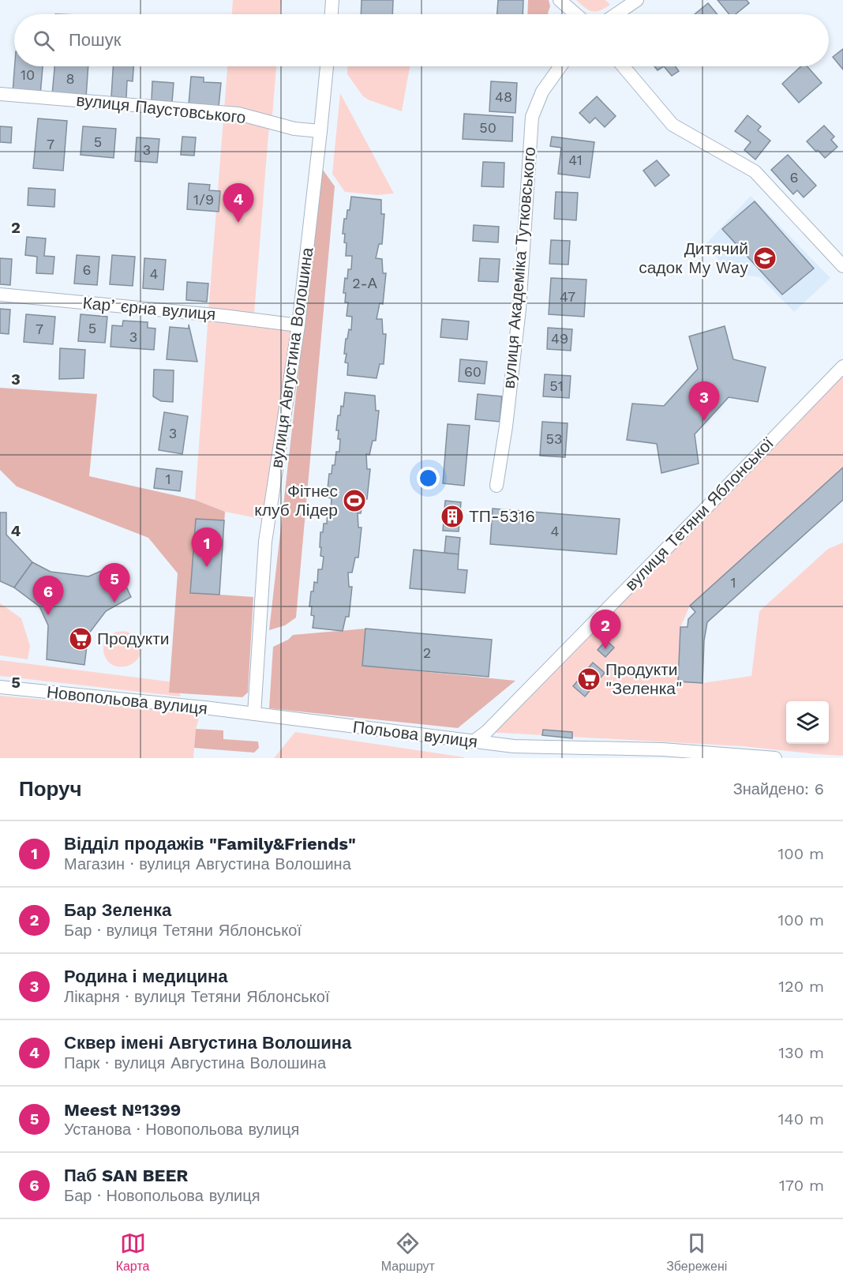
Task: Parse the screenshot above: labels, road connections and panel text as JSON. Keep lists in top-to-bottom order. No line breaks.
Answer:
{"streets":{"street":["вулиця Паустовського","вулиця Академіка Тутковського","Карʼєрна вулиця","вулиця Августина Волошина","вулиця Тетяни Яблонської","Новопольова вулиця","Польова вулиця"]},"crossings":[["вулиця Паустовського","вулиця Августина Волошина"],["Карʼєрна вулиця","вулиця Августина Волошина"],["вулиця Августина Волошина","Новопольова вулиця"],["вулиця Августина Волошина","Польова вулиця"],["вулиця Тетяни Яблонської","Польова вулиця"],["Новопольова вулиця","Польова вулиця"]],"places":{"school or university":["Дитячий садок My Way"],"sports":["Фітнес клуб Лідер"],"building":["ТП-5316"],"supermarket":["Продукти","Продукти \"Зеленка\""]},"house_numbers":["10","8","48","50","5","7","3","41","6","1/9","6","4","2-А","47","5","7","3","49","60","51","3","53","1","4","1","2"],"page":{"search":"Пошук","pins":["4","3","1","5","6","2"],"heading":["Поруч","Знайдено: 6"],"list":[{"mark":"1","name":"Відділ продажів \"Family&Friends\"","note":"Магазин · вулиця Августина Волошина","value":"100 m"},{"mark":"2","name":"Бар Зеленка","note":"Бар · вулиця Тетяни Яблонської","value":"100 m"},{"mark":"3","name":"Родина і медицина","note":"Лікарня · вулиця Тетяни Яблонської","value":"120 m"},{"mark":"4","name":"Сквер імені Августина Волошина","note":"Парк · вулиця Августина Волошина","value":"130 m"},{"mark":"5","name":"Meest №1399","note":"Установа · Новопольова вулиця","value":"140 m"},{"mark":"6","name":"Паб SAN BEER","note":"Бар · Новопольова вулиця","value":"170 m"}],"nav":["Карта","Маршрут","Збережені"]},"grid":{"rows":["2","3","4","5"]}}
